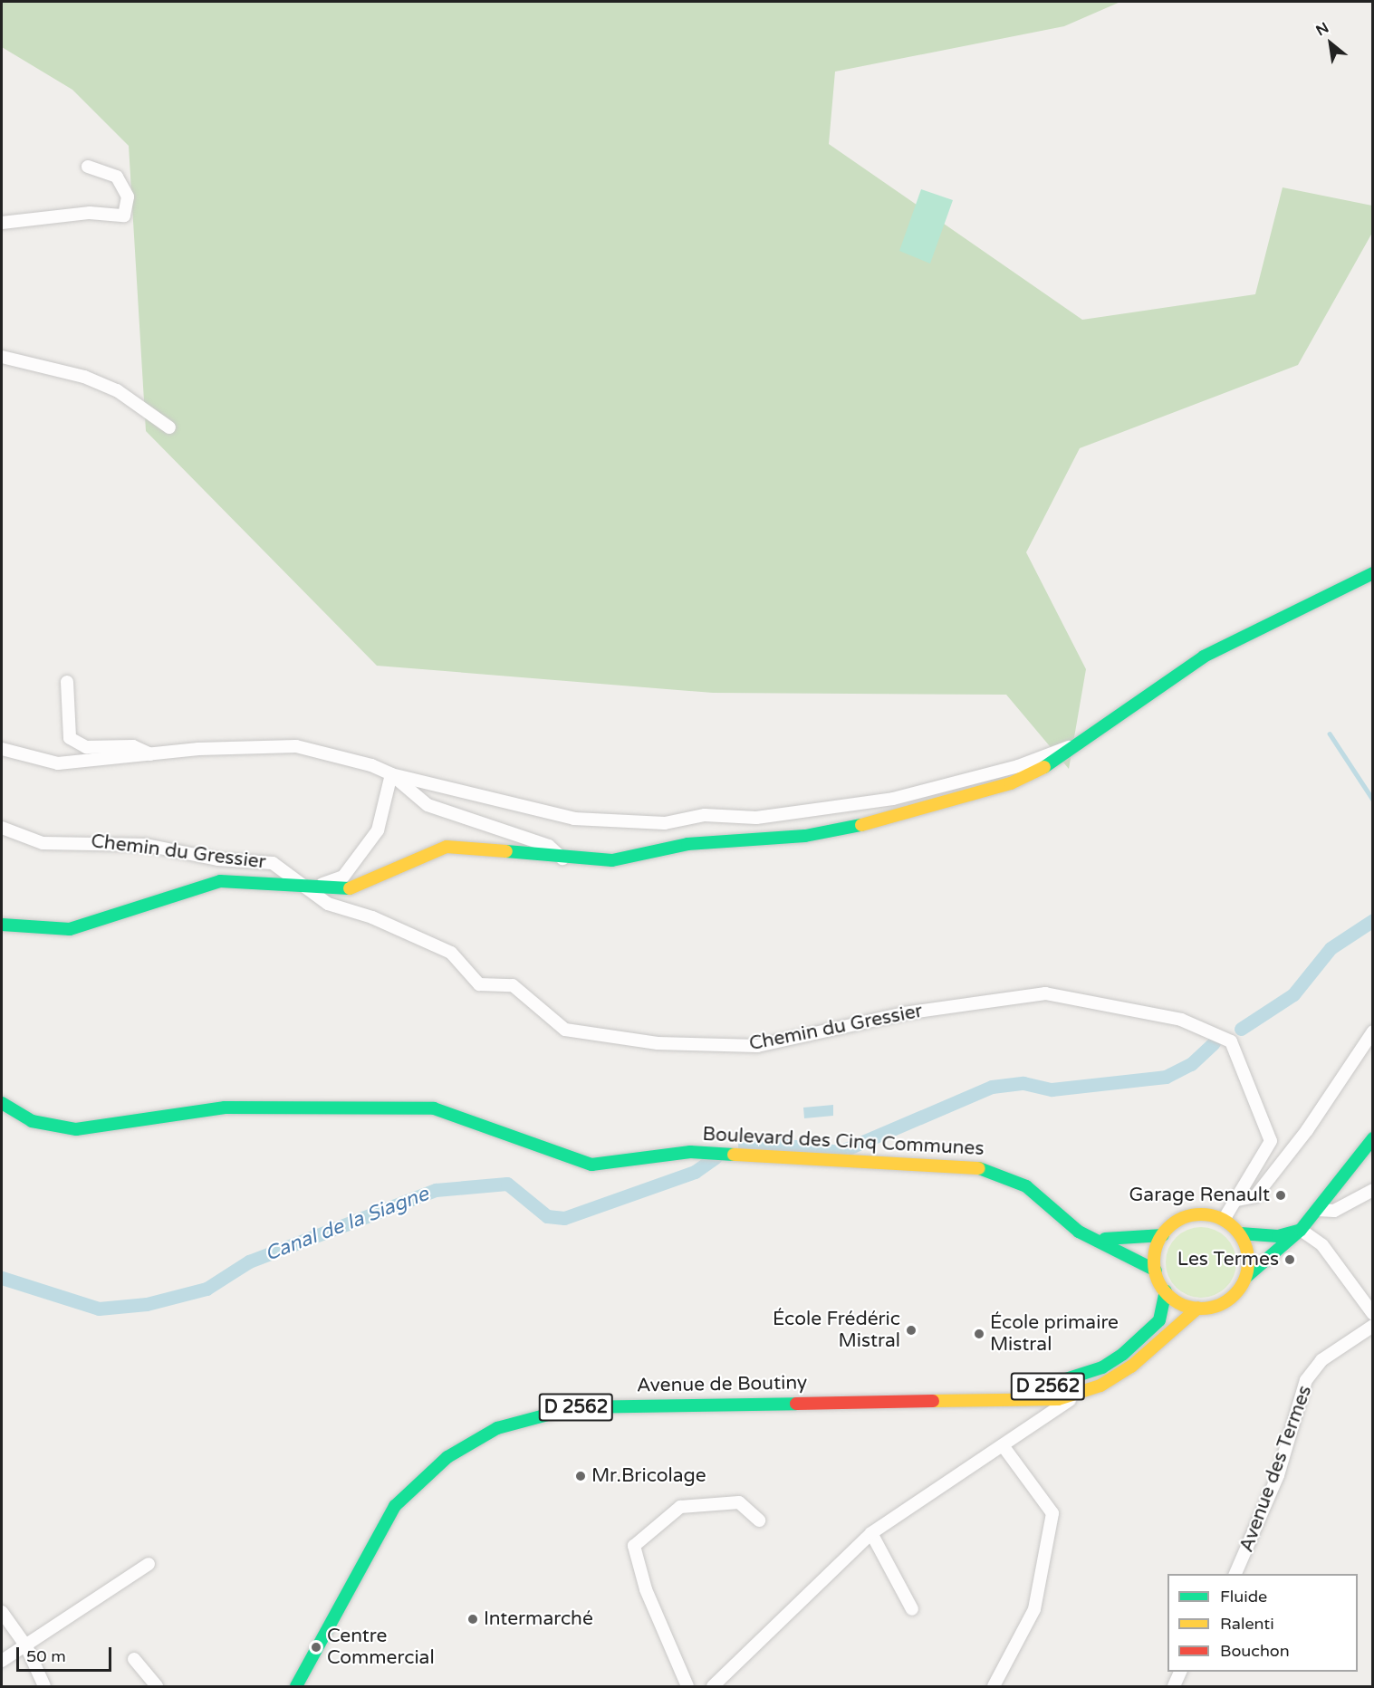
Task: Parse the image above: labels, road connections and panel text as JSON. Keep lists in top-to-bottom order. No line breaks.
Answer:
{"streets":{"main road":["Boulevard des Cinq Communes","Avenue de Boutiny","D 2562"],"street":["Chemin du Gressier","Avenue des Termes"]},"crossings":[["Chemin du Gressier","Boulevard des Cinq Communes"],["Chemin du Gressier","Avenue de Boutiny"],["Boulevard des Cinq Communes","Avenue de Boutiny"]],"water":["Canal de la Siagne"],"places":["Garage Renault","Les Termes","École Frédéric Mistral","École primaire Mistral","Mr.Bricolage","Intermarché","Centre Commercial"],"legend":["Fluide","Ralenti","Bouchon"],"scale_bar":"50 m","north":"top left"}
